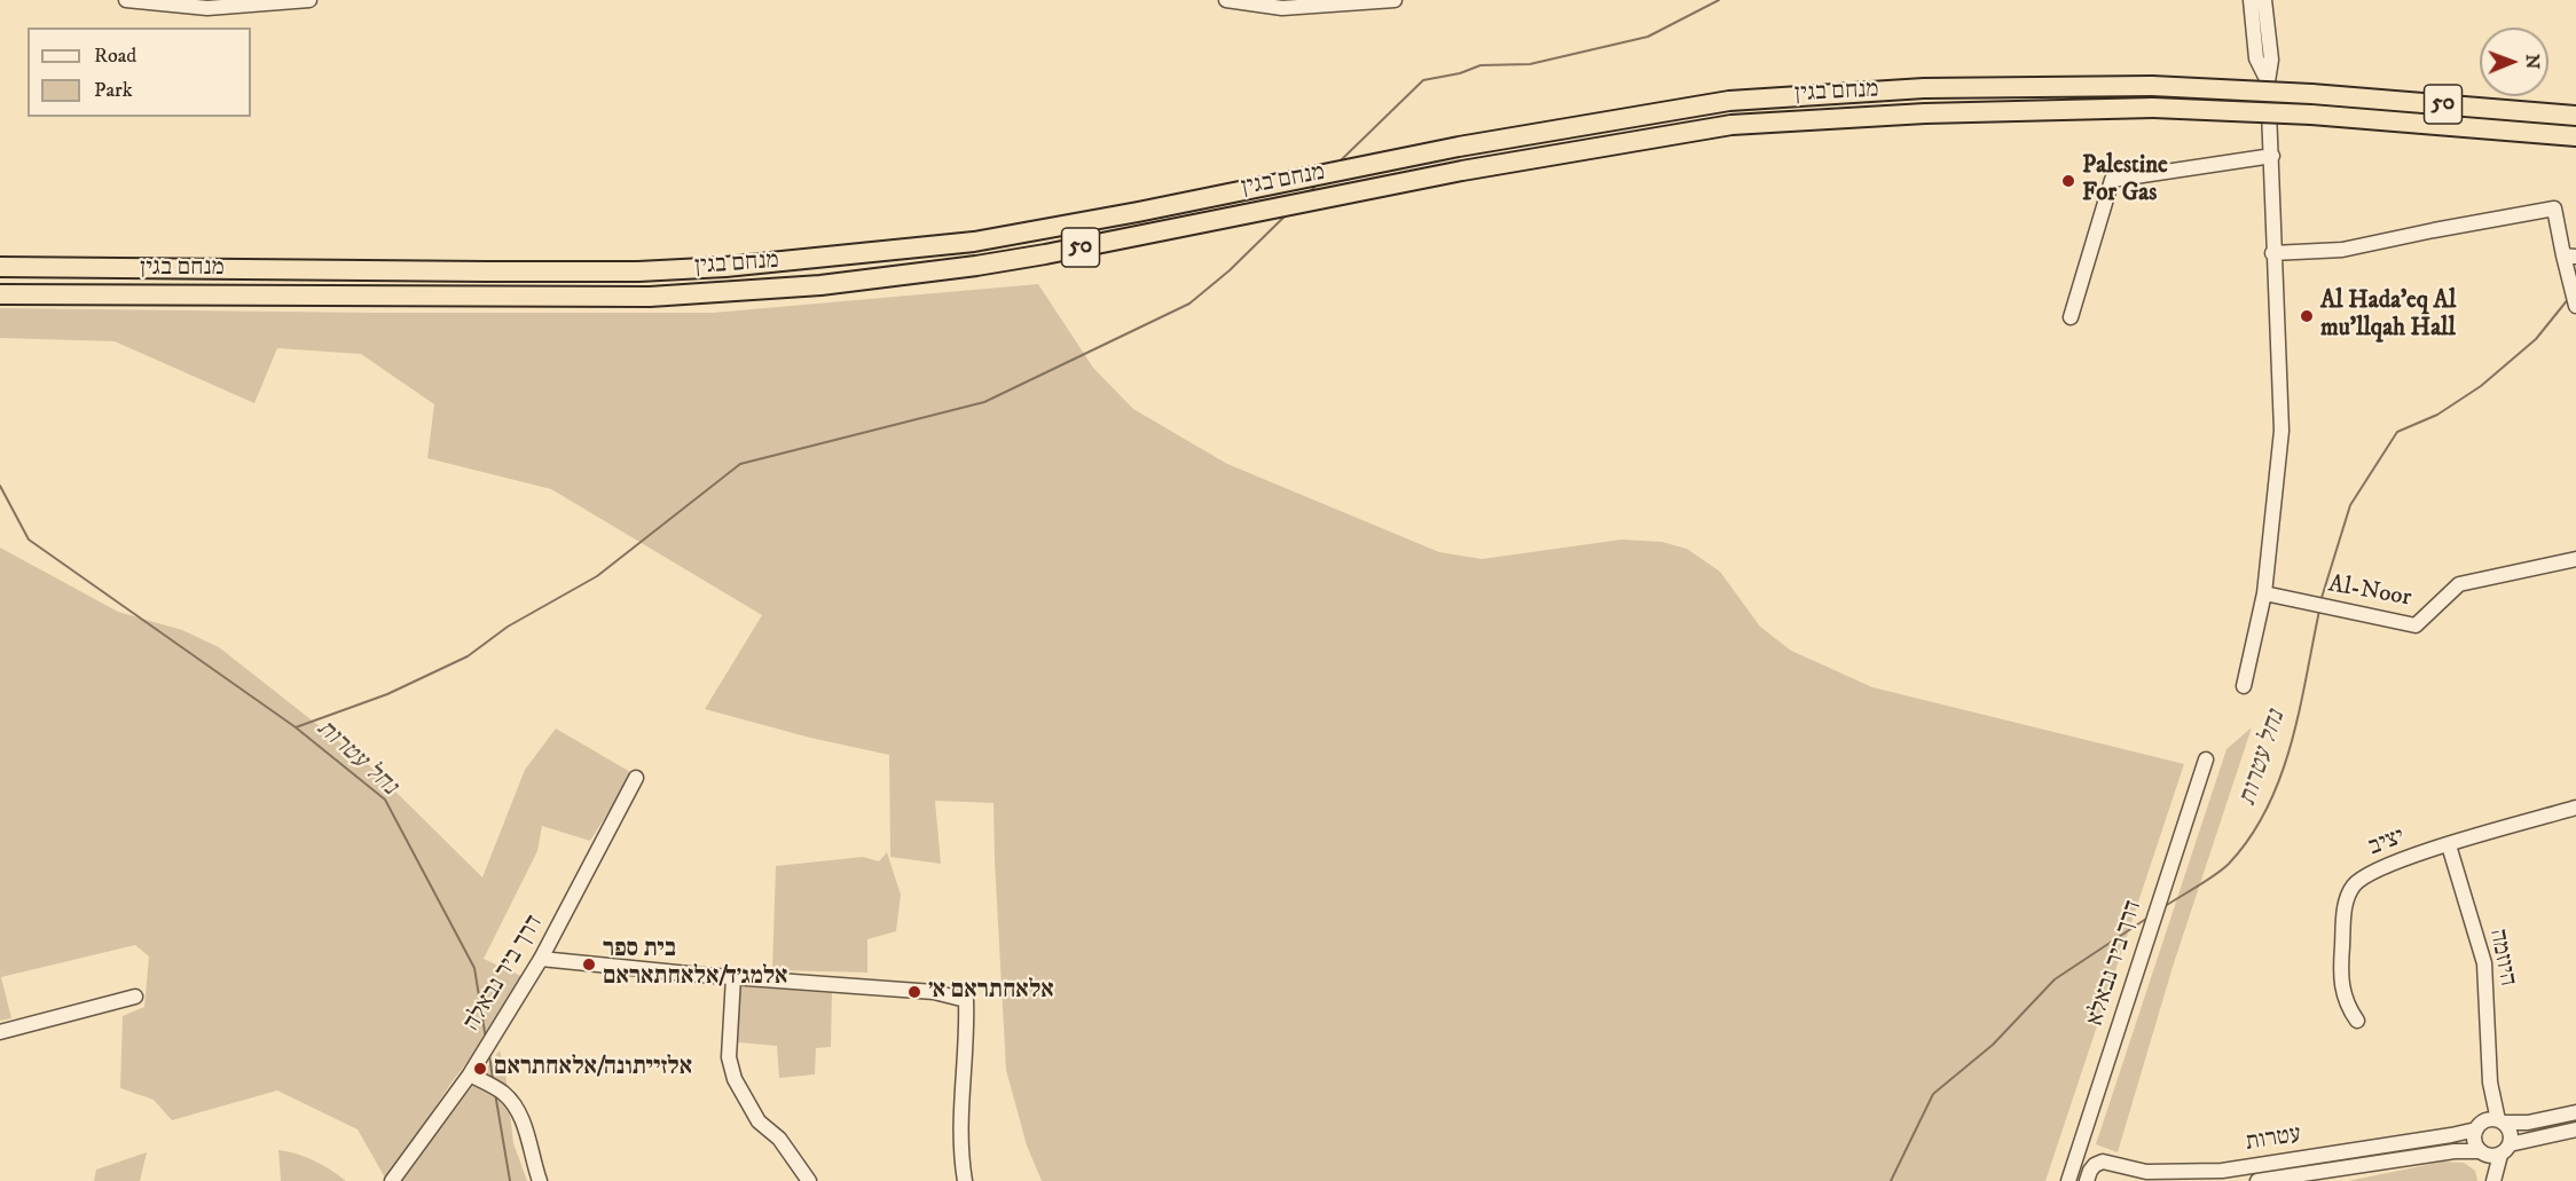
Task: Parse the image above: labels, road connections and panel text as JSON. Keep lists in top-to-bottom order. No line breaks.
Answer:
{"streets":{"highway":["מנחם בגין","50"],"street":["Al-Noor","יציב","היוזמה","דרך ביר נבאלא","דרך ביר נבאלה","עטרות"]},"crossings":[["יציב","היוזמה"],["היוזמה","עטרות"]],"water":["נחל עטרות"],"places":["Palestine For Gas","Al Hada'eq Al mu'llqah Hall","בית ספר אלמג׳ד/אלאחתאראם","אלאחתראם א׳","אלזייתונה/אלאחתראם"],"legend":["Road","Park"],"north":"right"}
